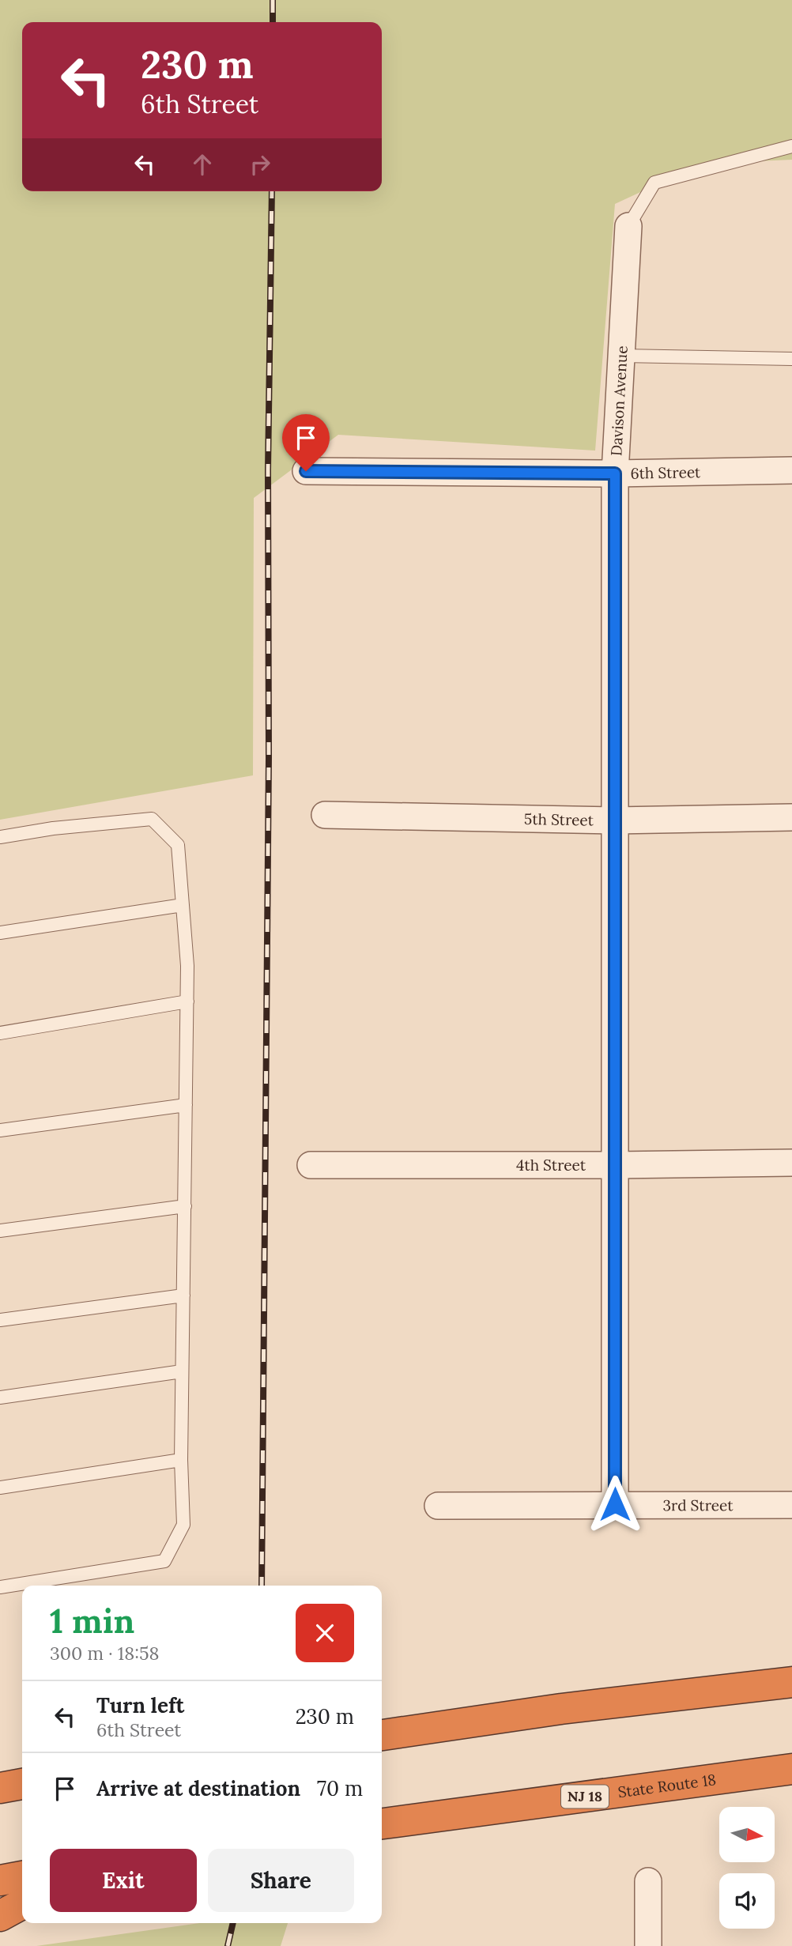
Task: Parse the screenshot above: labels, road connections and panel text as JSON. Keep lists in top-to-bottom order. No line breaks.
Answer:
{"streets":{"highway":["State Route 18","NJ 18"],"street":["Davison Avenue","6th Street","5th Street","4th Street","3rd Street"]},"crossings":[["Davison Avenue","6th Street"],["Davison Avenue","5th Street"],["Davison Avenue","4th Street"],["Davison Avenue","3rd Street"]],"north":"right","page":{"turn":["230 m","6th Street"],"heading":["1 min","300 m · 18:58"],"list":[{"name":"Turn left","note":"6th Street","value":"230 m"},{"name":"Arrive at destination","value":"70 m"}],"buttons":["Exit","Share"]}}
